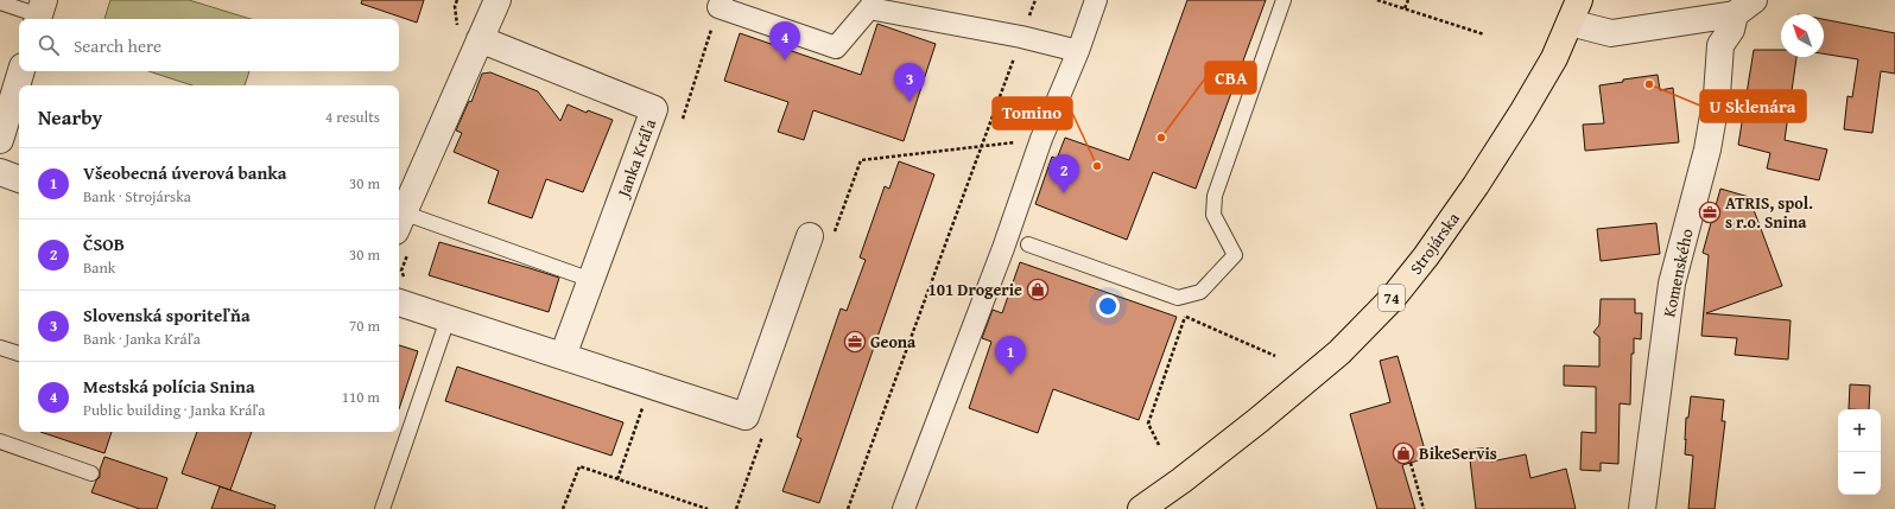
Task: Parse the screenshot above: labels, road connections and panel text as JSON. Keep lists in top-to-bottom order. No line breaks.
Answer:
{"streets":{"main road":["Strojárska","74"],"street":["Janka Kráľa","Komenského"]},"crossings":[["Strojárska","Komenského"]],"places":{"other":["U Sklenára","CBA","Tomino"],"office":["ATRIS, spol. s r.o. Snina","Geona"],"shop":["101 Drogerie","BikeServis"]},"north":"top left","page":{"search":"Search here","pins":["4","3","2","1"],"heading":["Nearby","4 results"],"list":[{"mark":"1","name":"Všeobecná úverová banka","note":"Bank · Strojárska","value":"30 m"},{"mark":"2","name":"ČSOB","note":"Bank","value":"30 m"},{"mark":"3","name":"Slovenská sporiteľňa","note":"Bank · Janka Kráľa","value":"70 m"},{"mark":"4","name":"Mestská polícia Snina","note":"Public building · Janka Kráľa","value":"110 m"}],"map_buttons":["+","−"]}}
